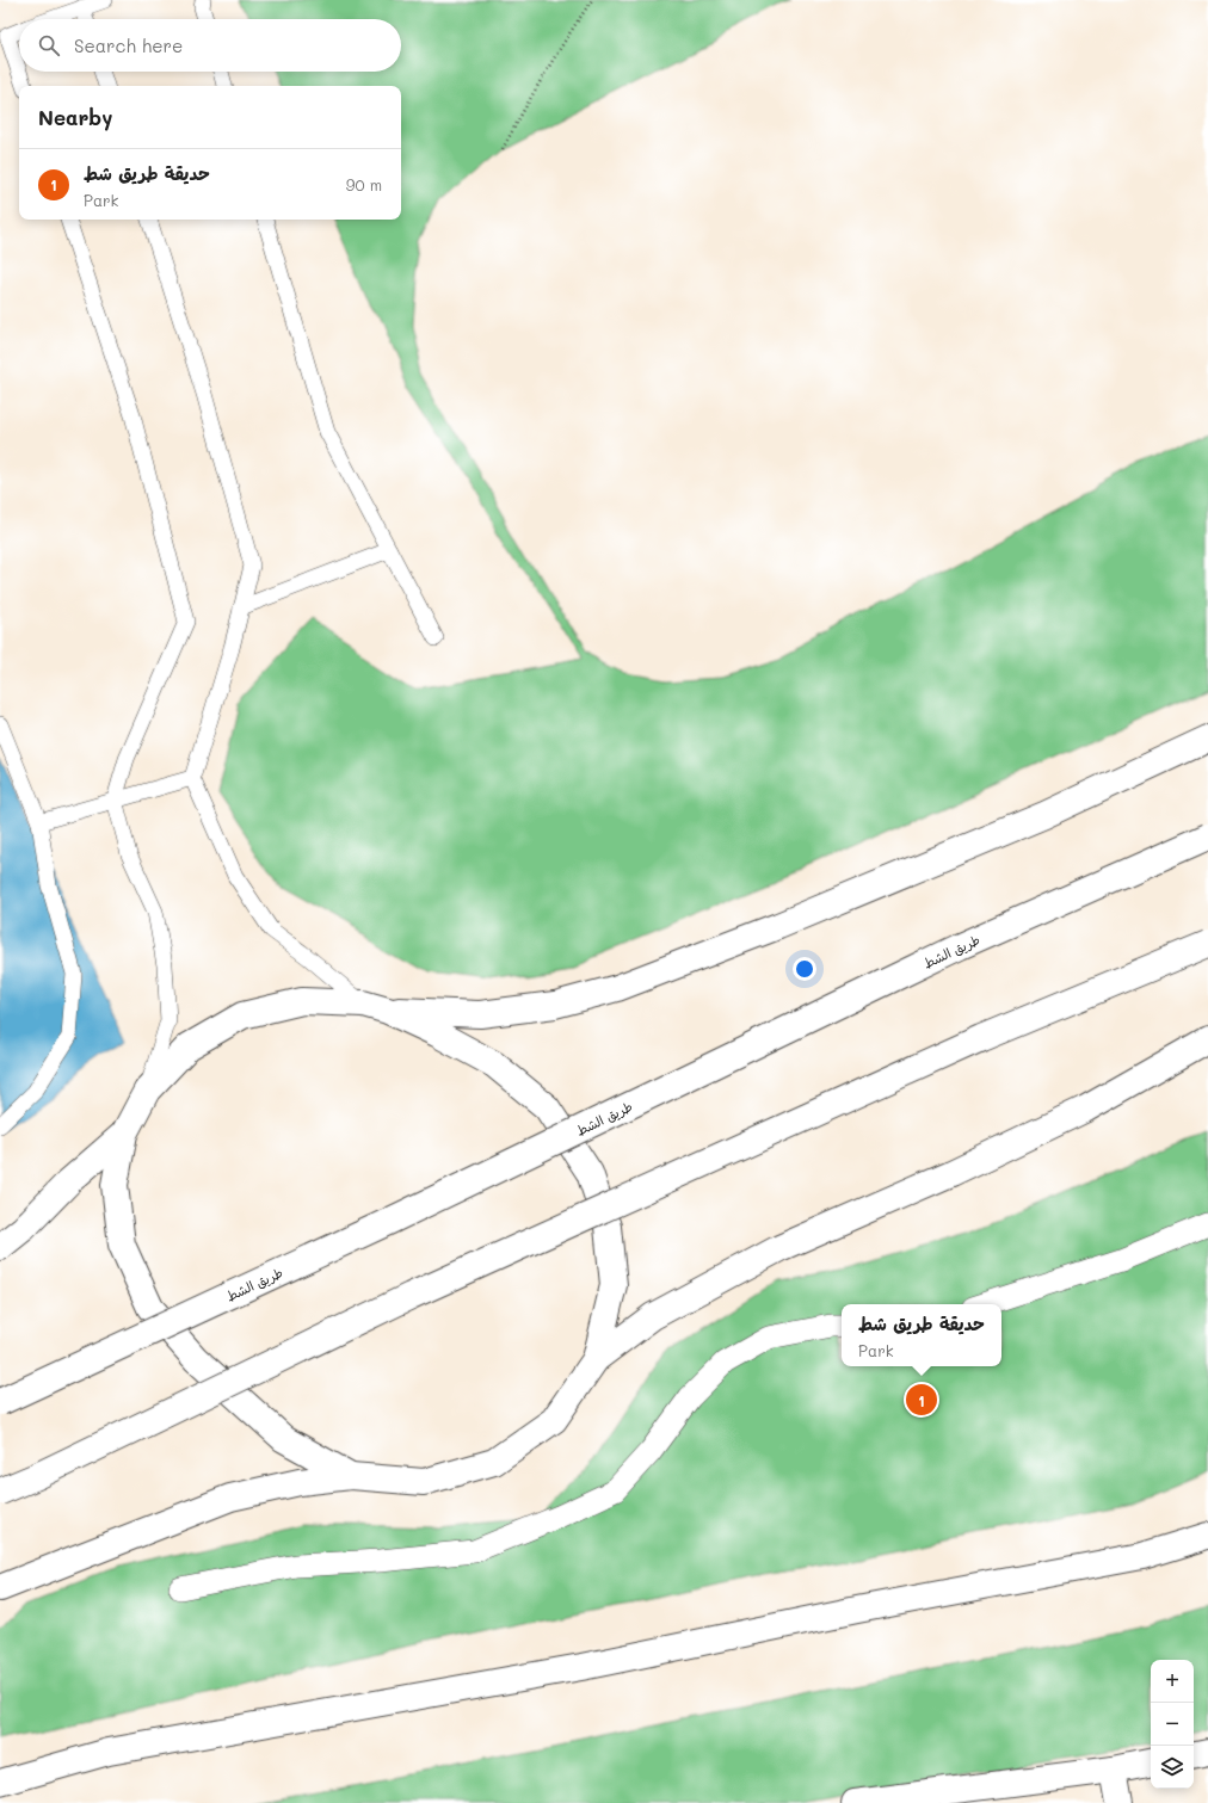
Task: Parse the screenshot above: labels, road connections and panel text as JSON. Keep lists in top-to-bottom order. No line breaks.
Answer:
{"streets":{"main road":["طريق الشط"]},"page":{"search":"Search here","heading":"Nearby","list":[{"mark":"1","name":"حديقة طريق شط","note":"Park","value":"90 m"}],"popup":["حديقة طريق شط","Park"],"pins":"1","map_buttons":["+","−"]}}
